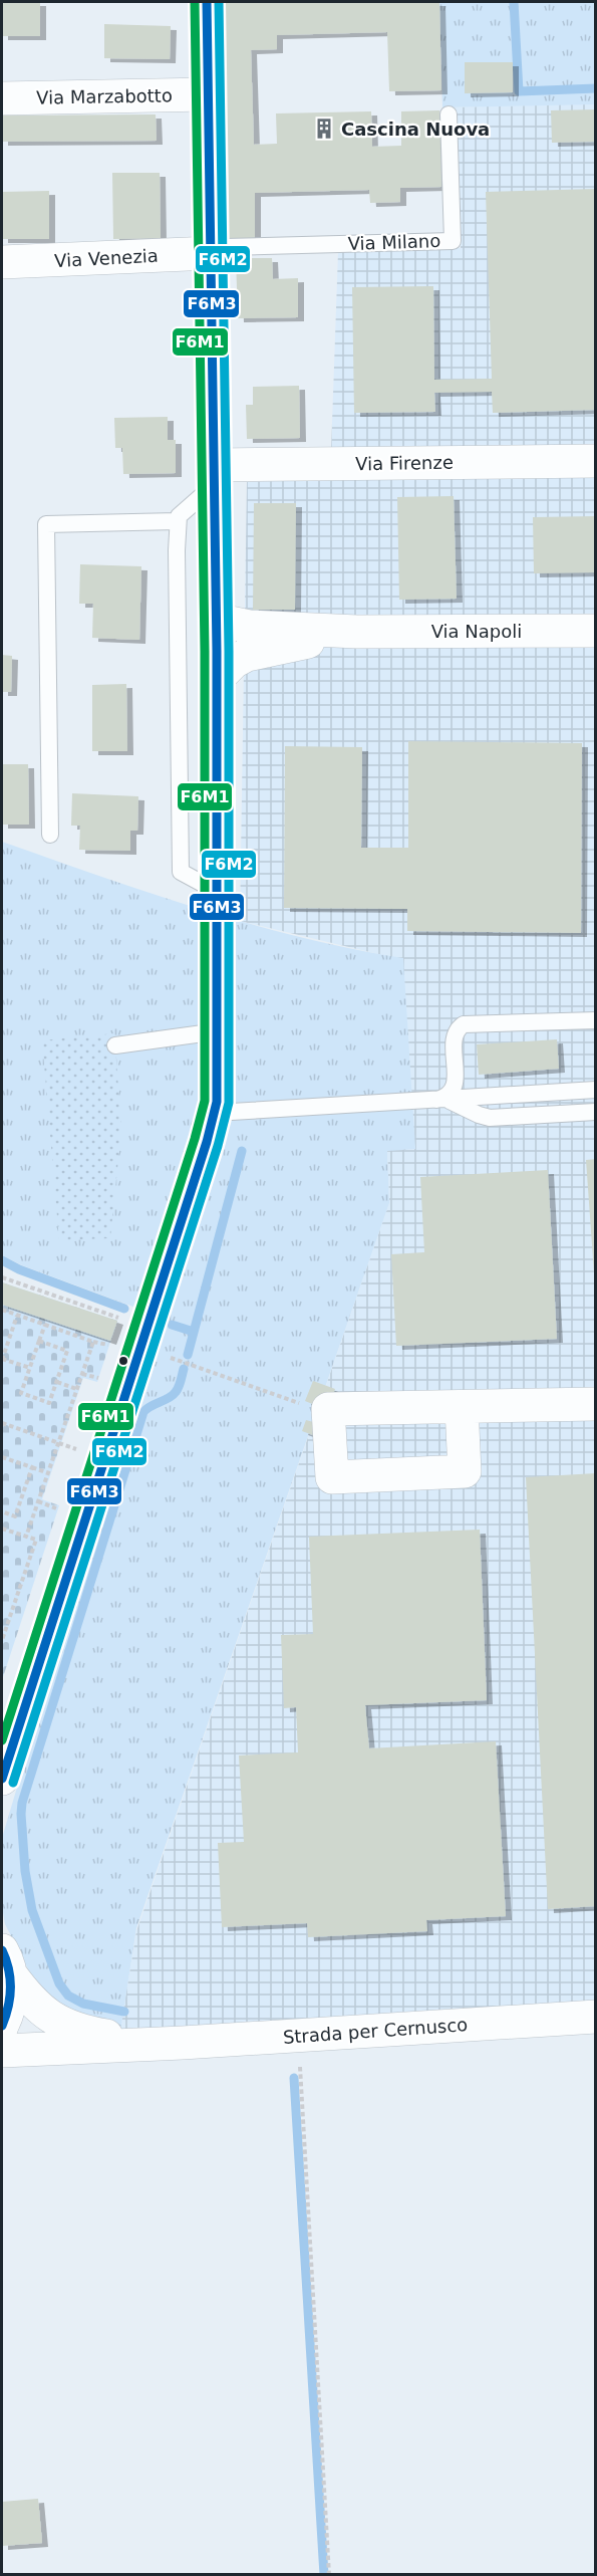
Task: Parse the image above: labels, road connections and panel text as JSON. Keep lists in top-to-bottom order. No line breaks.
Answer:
{"streets":{"street":["Via Marzabotto","Via Venezia","Via Firenze","Via Napoli","Strada per Cernusco"],"lane":["Via Milano"]},"crossings":[["Via Milano","Via Venezia"]],"places":{"building":["Cascina Nuova"]},"lines":["transit line F6M3","transit line F6M2","transit line F6M1"]}
